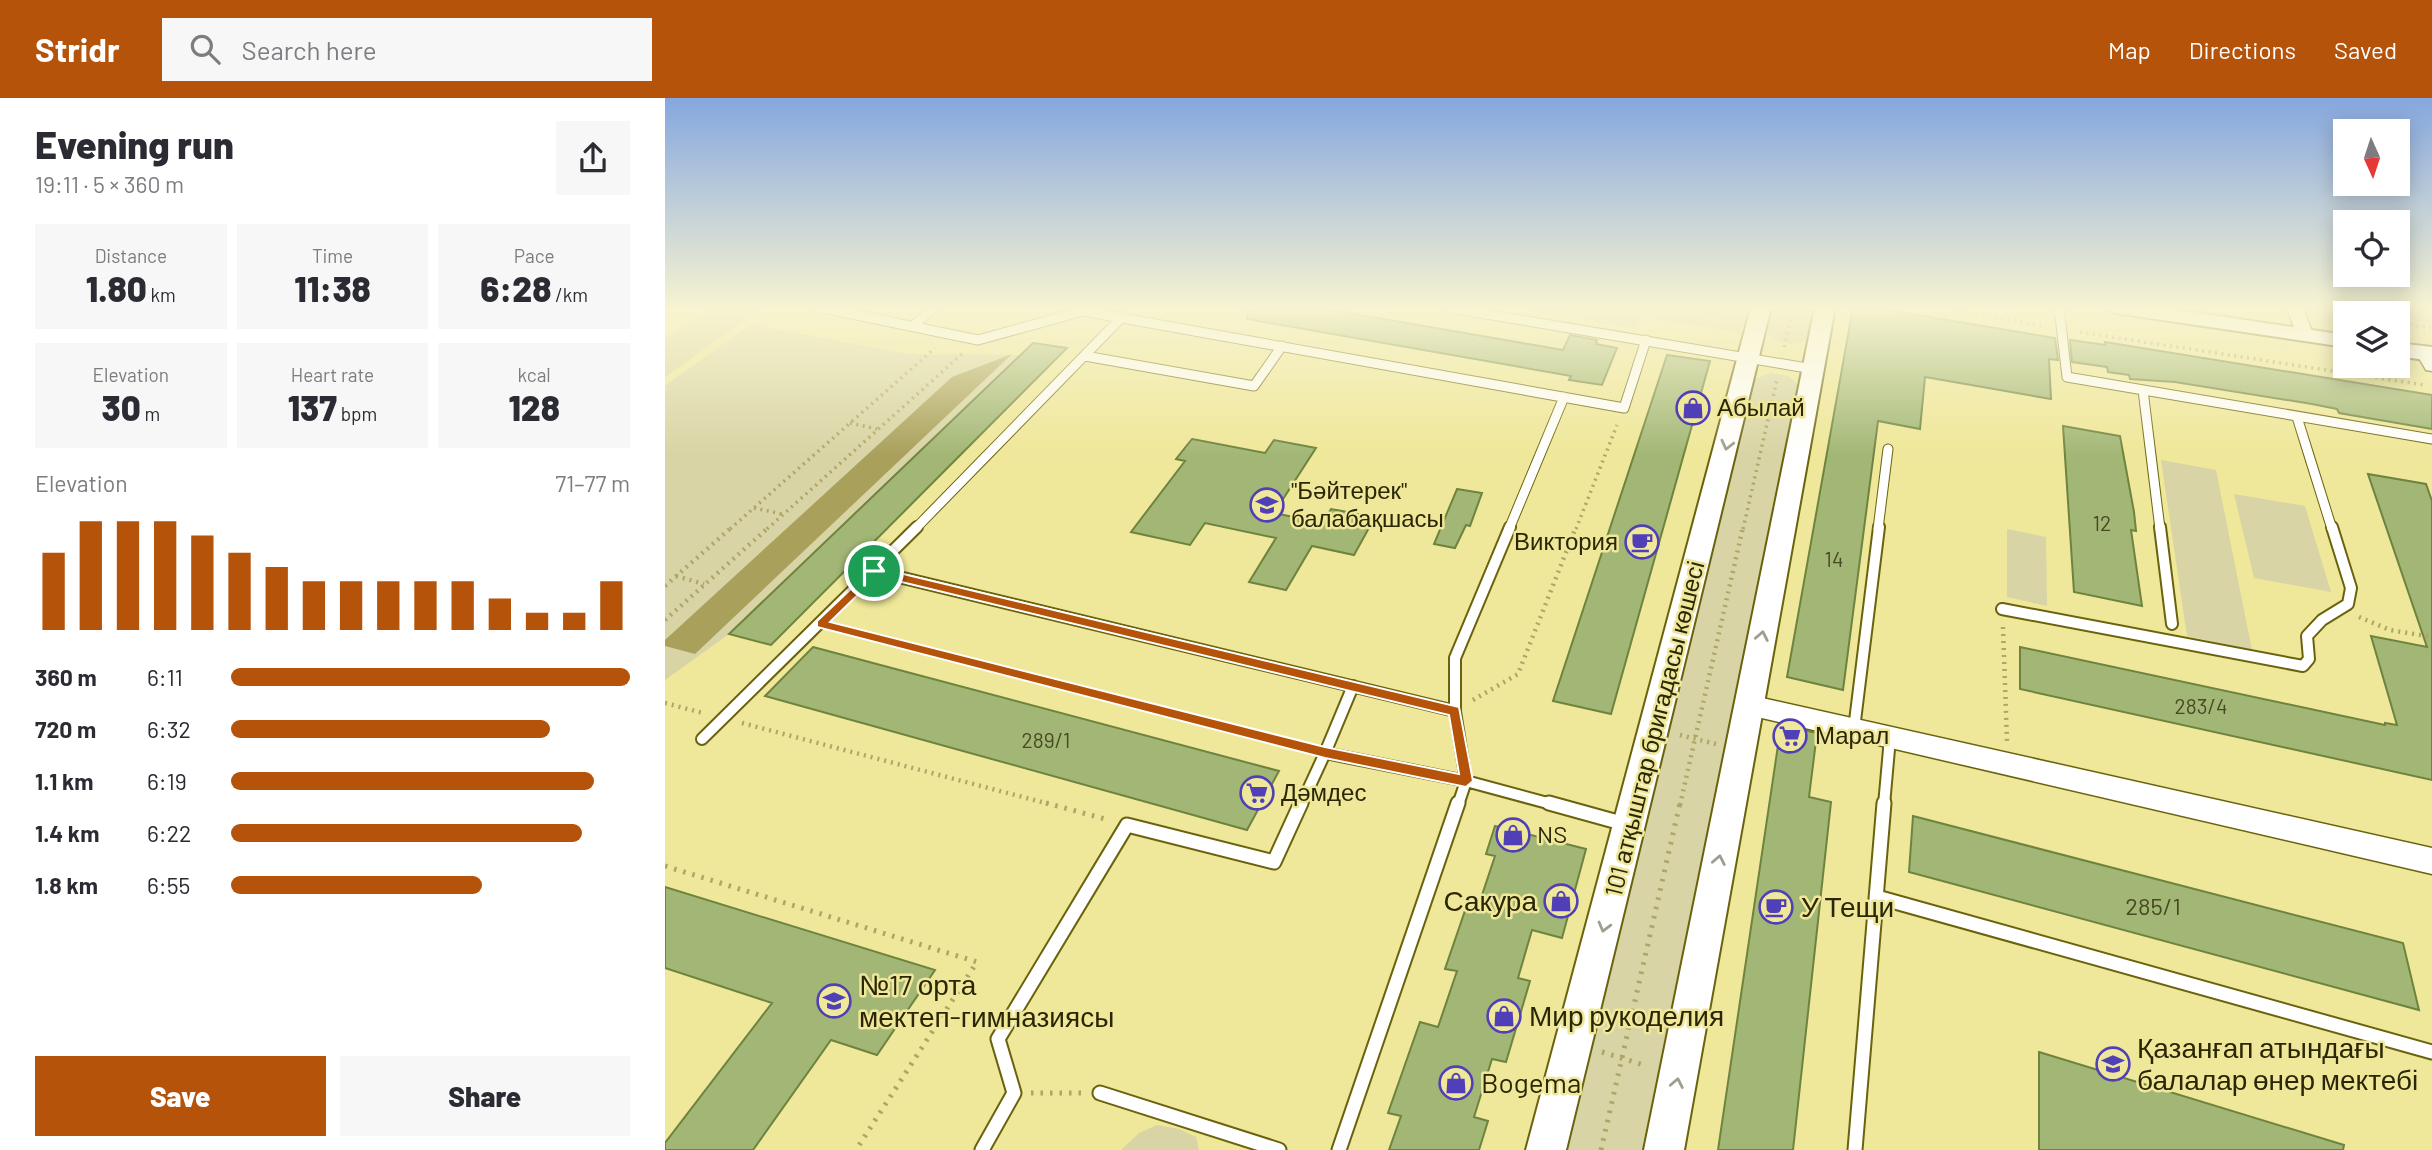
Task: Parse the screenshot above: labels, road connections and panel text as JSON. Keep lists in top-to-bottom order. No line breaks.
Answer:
{"streets":{"street":["101 атқыштар бригадасы көшесі"]},"places":{"shop":["Абылай","NS","Сакура","Мир рукоделия","Bogema"],"school or university":["\"Бәйтерек\" балабақшасы","№17 орта мектеп-гимназиясы","Қазанғап атындағы балалар өнер мектебі"],"cafe":["Виктория","У Тещи"],"supermarket":["Марал","Дәмдес"]},"house_numbers":["12","14","283/4","289/1","285/1"],"north":"bottom","page":{"header":"Stridr","search":"Search here","nav":["Map","Directions","Saved"],"heading":["Evening run","19:11 · 5 × 360 m"],"stats":[["Distance","1.80 km"],["Time","11:38"],["Pace","6:28 /km"],["Elevation","30 m"],["Heart rate","137 bpm"],["kcal","128"]],"chart":["Elevation","71–77 m"],"list":[{"name":"360 m","note":"6:11"},{"name":"720 m","note":"6:32"},{"name":"1.1 km","note":"6:19"},{"name":"1.4 km","note":"6:22"},{"name":"1.8 km","note":"6:55"}],"buttons":["Save","Share"]}}
